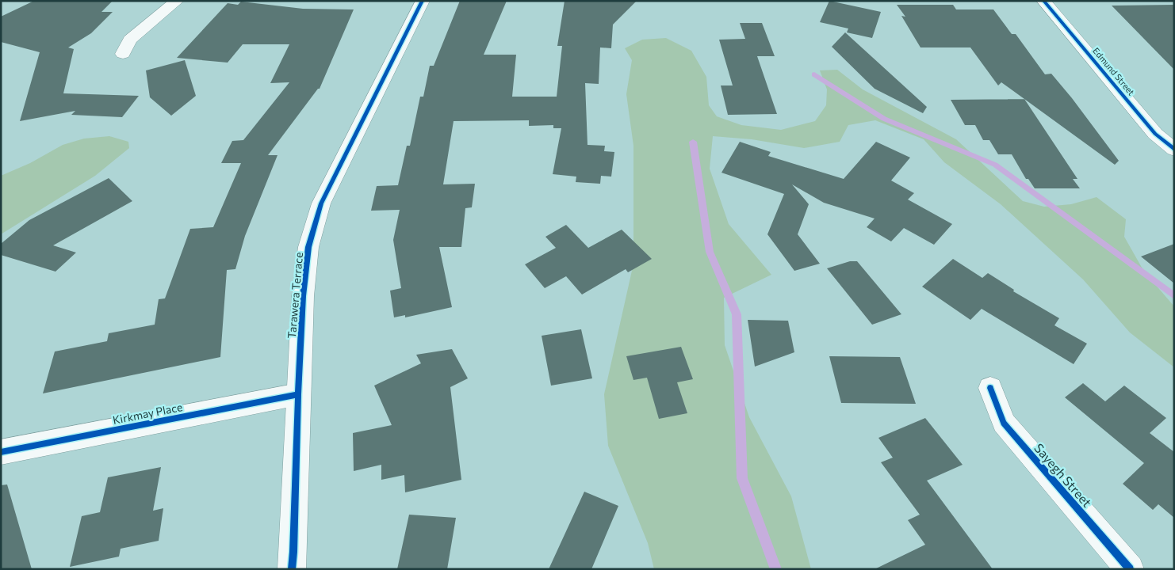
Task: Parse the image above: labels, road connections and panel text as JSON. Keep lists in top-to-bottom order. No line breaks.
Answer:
{"streets":{"street":["Edmund Street","Tarawera Terrace","Kirkmay Place","Sayegh Street"]},"crossings":[["Tarawera Terrace","Kirkmay Place"]]}
